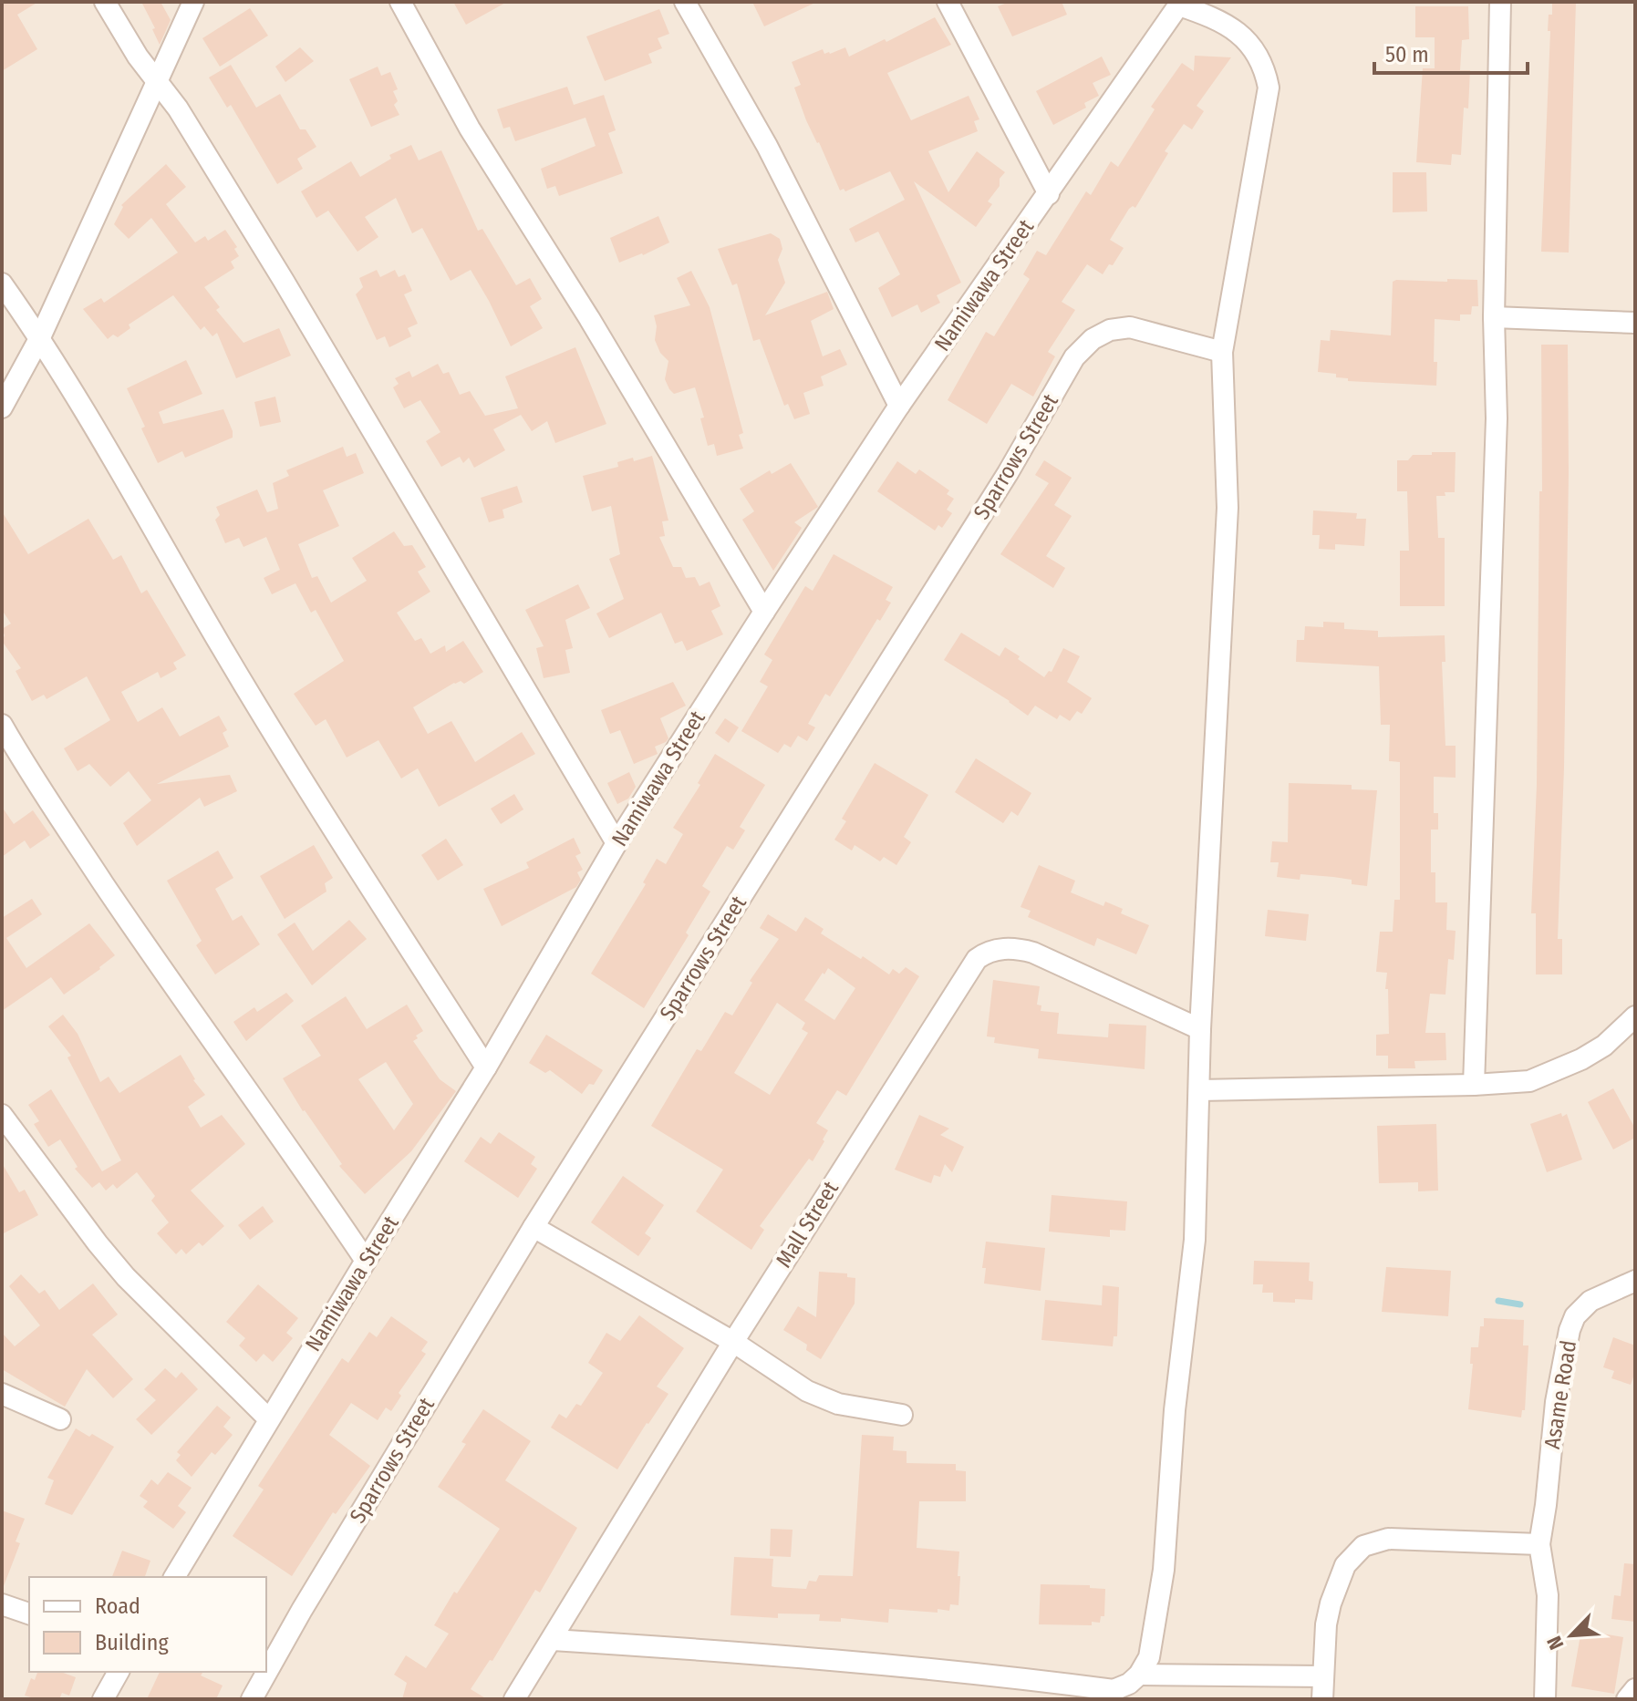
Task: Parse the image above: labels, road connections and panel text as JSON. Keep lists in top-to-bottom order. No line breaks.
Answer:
{"streets":{"street":["Namiwawa Street","Sparrows Street","Mall Street","Asame Road"]},"legend":["Road","Building"],"scale_bar":"50 m","north":"bottom left"}
